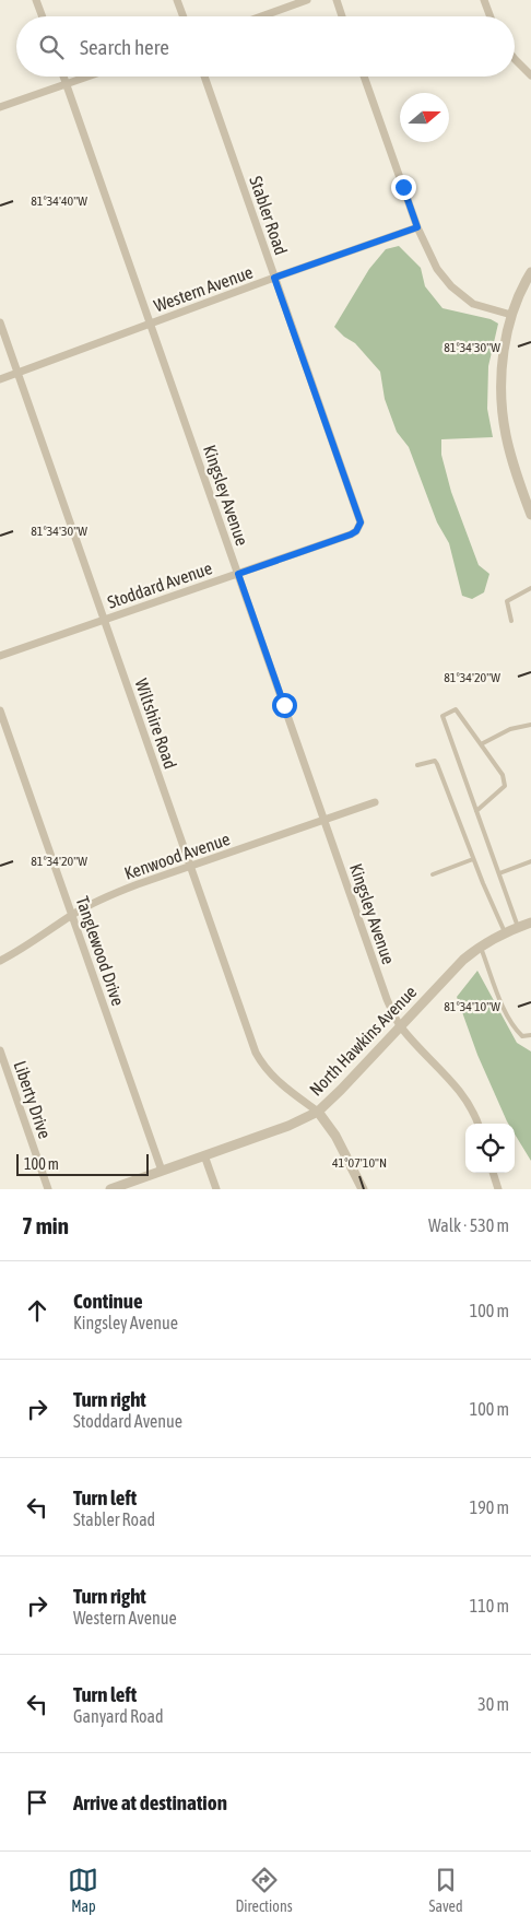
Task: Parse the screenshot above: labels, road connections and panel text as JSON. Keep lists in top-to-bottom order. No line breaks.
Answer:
{"streets":{"street":["Stabler Road","Western Avenue","Kingsley Avenue","Stoddard Avenue","Wiltshire Road","Kenwood Avenue","Tanglewood Drive","North Hawkins Avenue","Liberty Drive"]},"crossings":[["Stabler Road","Western Avenue"],["Stabler Road","Stoddard Avenue"],["Western Avenue","Kingsley Avenue"],["Western Avenue","Wiltshire Road"],["Kingsley Avenue","Stoddard Avenue"],["Kingsley Avenue","Kenwood Avenue"],["Kingsley Avenue","North Hawkins Avenue"],["Stoddard Avenue","Wiltshire Road"],["Wiltshire Road","Kenwood Avenue"],["Wiltshire Road","North Hawkins Avenue"],["Kenwood Avenue","Tanglewood Drive"],["Tanglewood Drive","North Hawkins Avenue"]],"scale_bar":"100 m","north":"right","page":{"search":"Search here","scale":"100 m","heading":["7 min","Walk · 530 m"],"list":[["Continue","Kingsley Avenue","100 m"],["Turn right","Stoddard Avenue","100 m"],["Turn left","Stabler Road","190 m"],["Turn right","Western Avenue","110 m"],["Turn left","Ganyard Road","30 m"],"Arrive at destination"],"nav":["Map","Directions","Saved"]},"coordinates":["81°34'40\"W","81°34'30\"W","81°34'20\"W","81°34'10\"W","41°07'10\"N"]}
